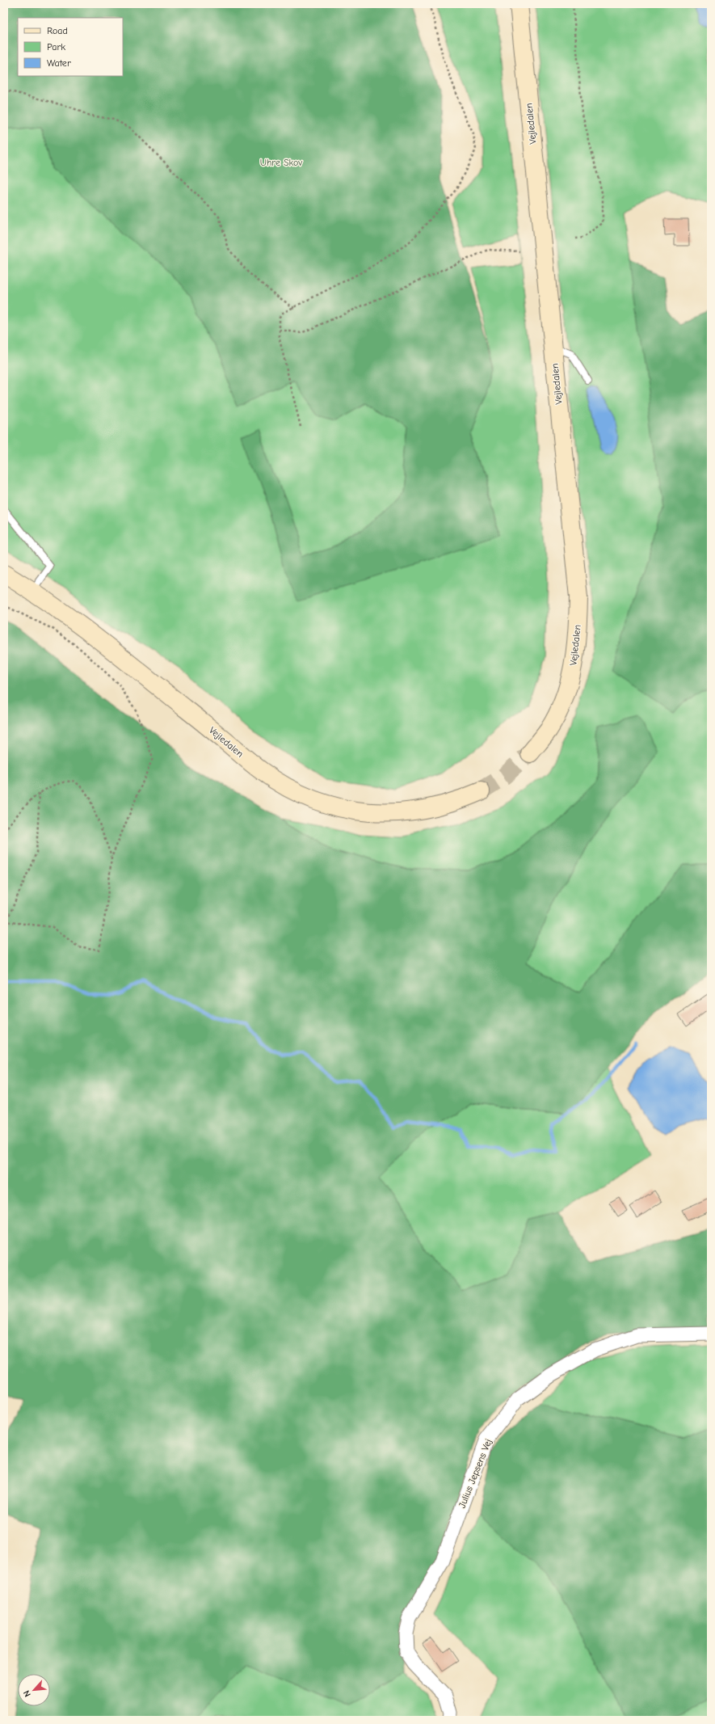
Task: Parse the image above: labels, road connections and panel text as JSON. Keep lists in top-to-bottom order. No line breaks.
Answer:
{"streets":{"street":["Vejledalen","Julius Jepsens Vej"]},"parks":["Uhre Skov"],"legend":["Road","Park","Water"],"north":"bottom left"}
